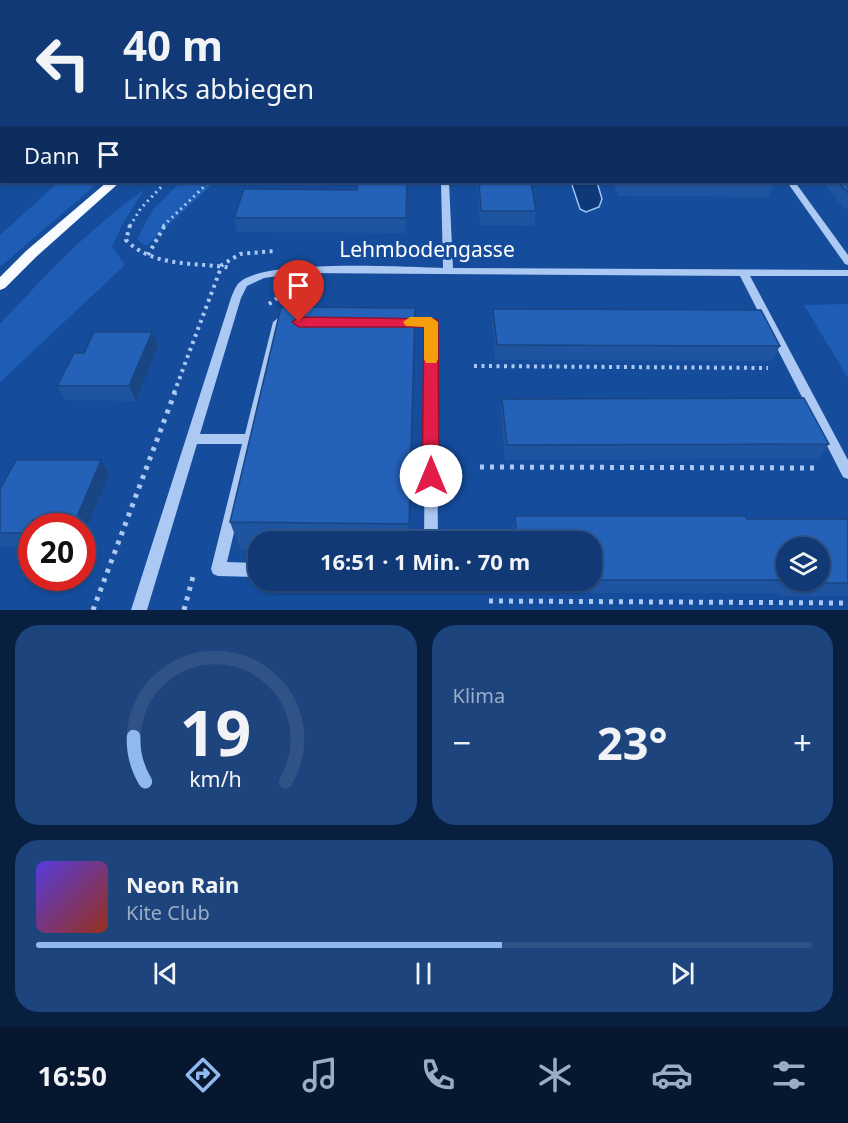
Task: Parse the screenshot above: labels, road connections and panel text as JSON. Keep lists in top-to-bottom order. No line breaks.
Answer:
{"streets":{"street":["Lehmbodengasse"]},"page":{"turn":["40 m","Links abbiegen"],"then":"Dann","limit":"20","trip":"16:51 · 1 Min. · 70 m","tile":"Klima","heat":["−","23°","+"],"song":["Neon Rain","Kite Club"],"tabs":"16:50","gauge":["19","km/h"]}}
